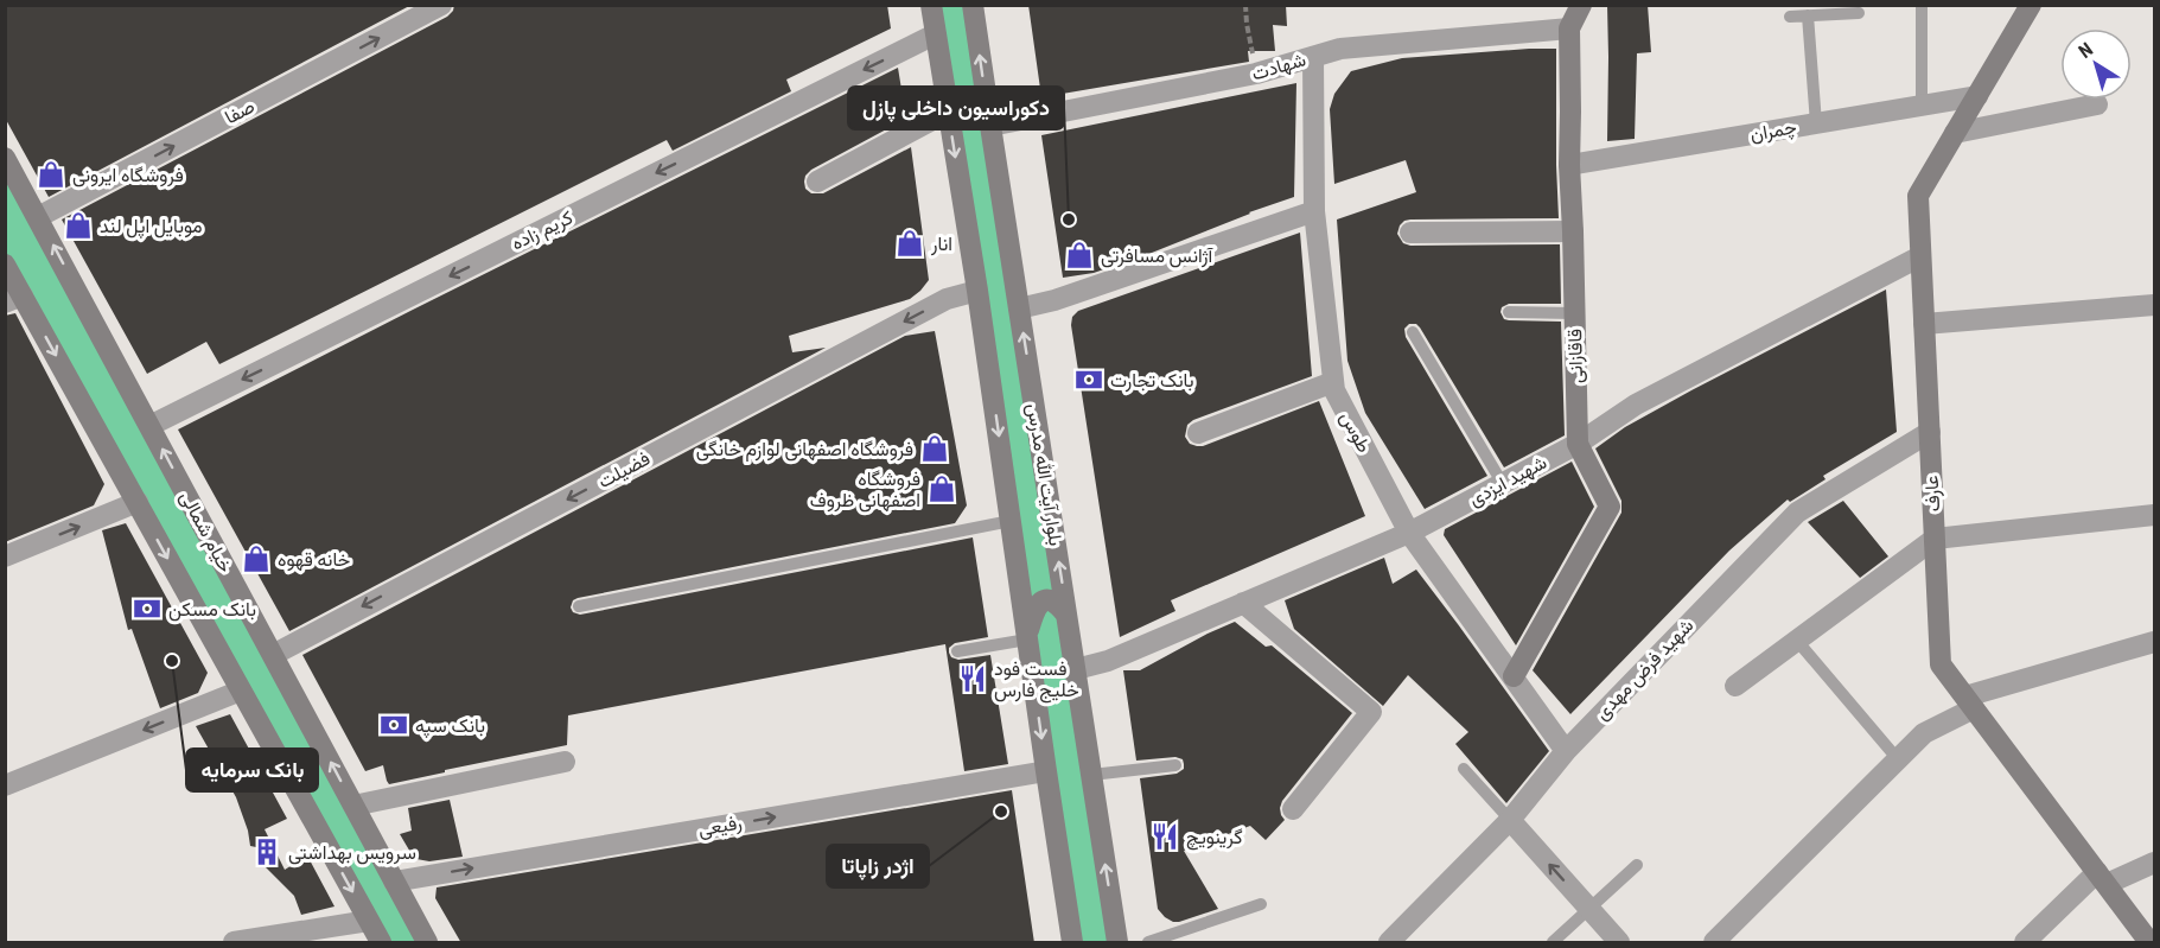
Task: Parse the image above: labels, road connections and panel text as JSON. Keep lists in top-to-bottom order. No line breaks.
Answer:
{"streets":{"main road":["قاقازانی","بلوار آیت الله مدرس","عارف","خیام شمالی"],"street":["شهادت","صفا","چمران","کریم زاده","طوس","فضیلت","شهید ایزدی","شهید فرض مهدی","رفیعی"]},"crossings":[["شهادت","قاقازانی"],["شهادت","طوس"],["شهادت","بلوار آیت الله مدرس"],["صفا","خیام شمالی"],["چمران","قاقازانی"],["چمران","عارف"],["کریم زاده","بلوار آیت الله مدرس"],["کریم زاده","خیام شمالی"],["قاقازانی","طوس"],["قاقازانی","شهید ایزدی"],["طوس","شهید ایزدی"],["طوس","شهید فرض مهدی"],["فضیلت","بلوار آیت الله مدرس"],["فضیلت","خیام شمالی"],["بلوار آیت الله مدرس","شهید ایزدی"],["بلوار آیت الله مدرس","رفیعی"],["شهید ایزدی","عارف"],["عارف","شهید فرض مهدی"],["خیام شمالی","رفیعی"]],"one_way":["صفا","کریم زاده","فضیلت","رفیعی"],"places":{"shop":["فروشگاه ایرونی","موبایل اپل لند","انار","آژانس مسافرتی","فروشگاه اصفهانی لوازم خانگی","فروشگاه اصفهانی ظروف","خانه قهوه"],"other":["دکوراسیون داخلی پازل","بانک سرمایه","اژدر زاپاتا"],"bank":["بانک تجارت","بانک مسکن","بانک سپه"],"restaurant":["فست فود خلیج فارس","گرینویچ"],"building":["سرویس بهداشتی"]},"north":"top left"}
